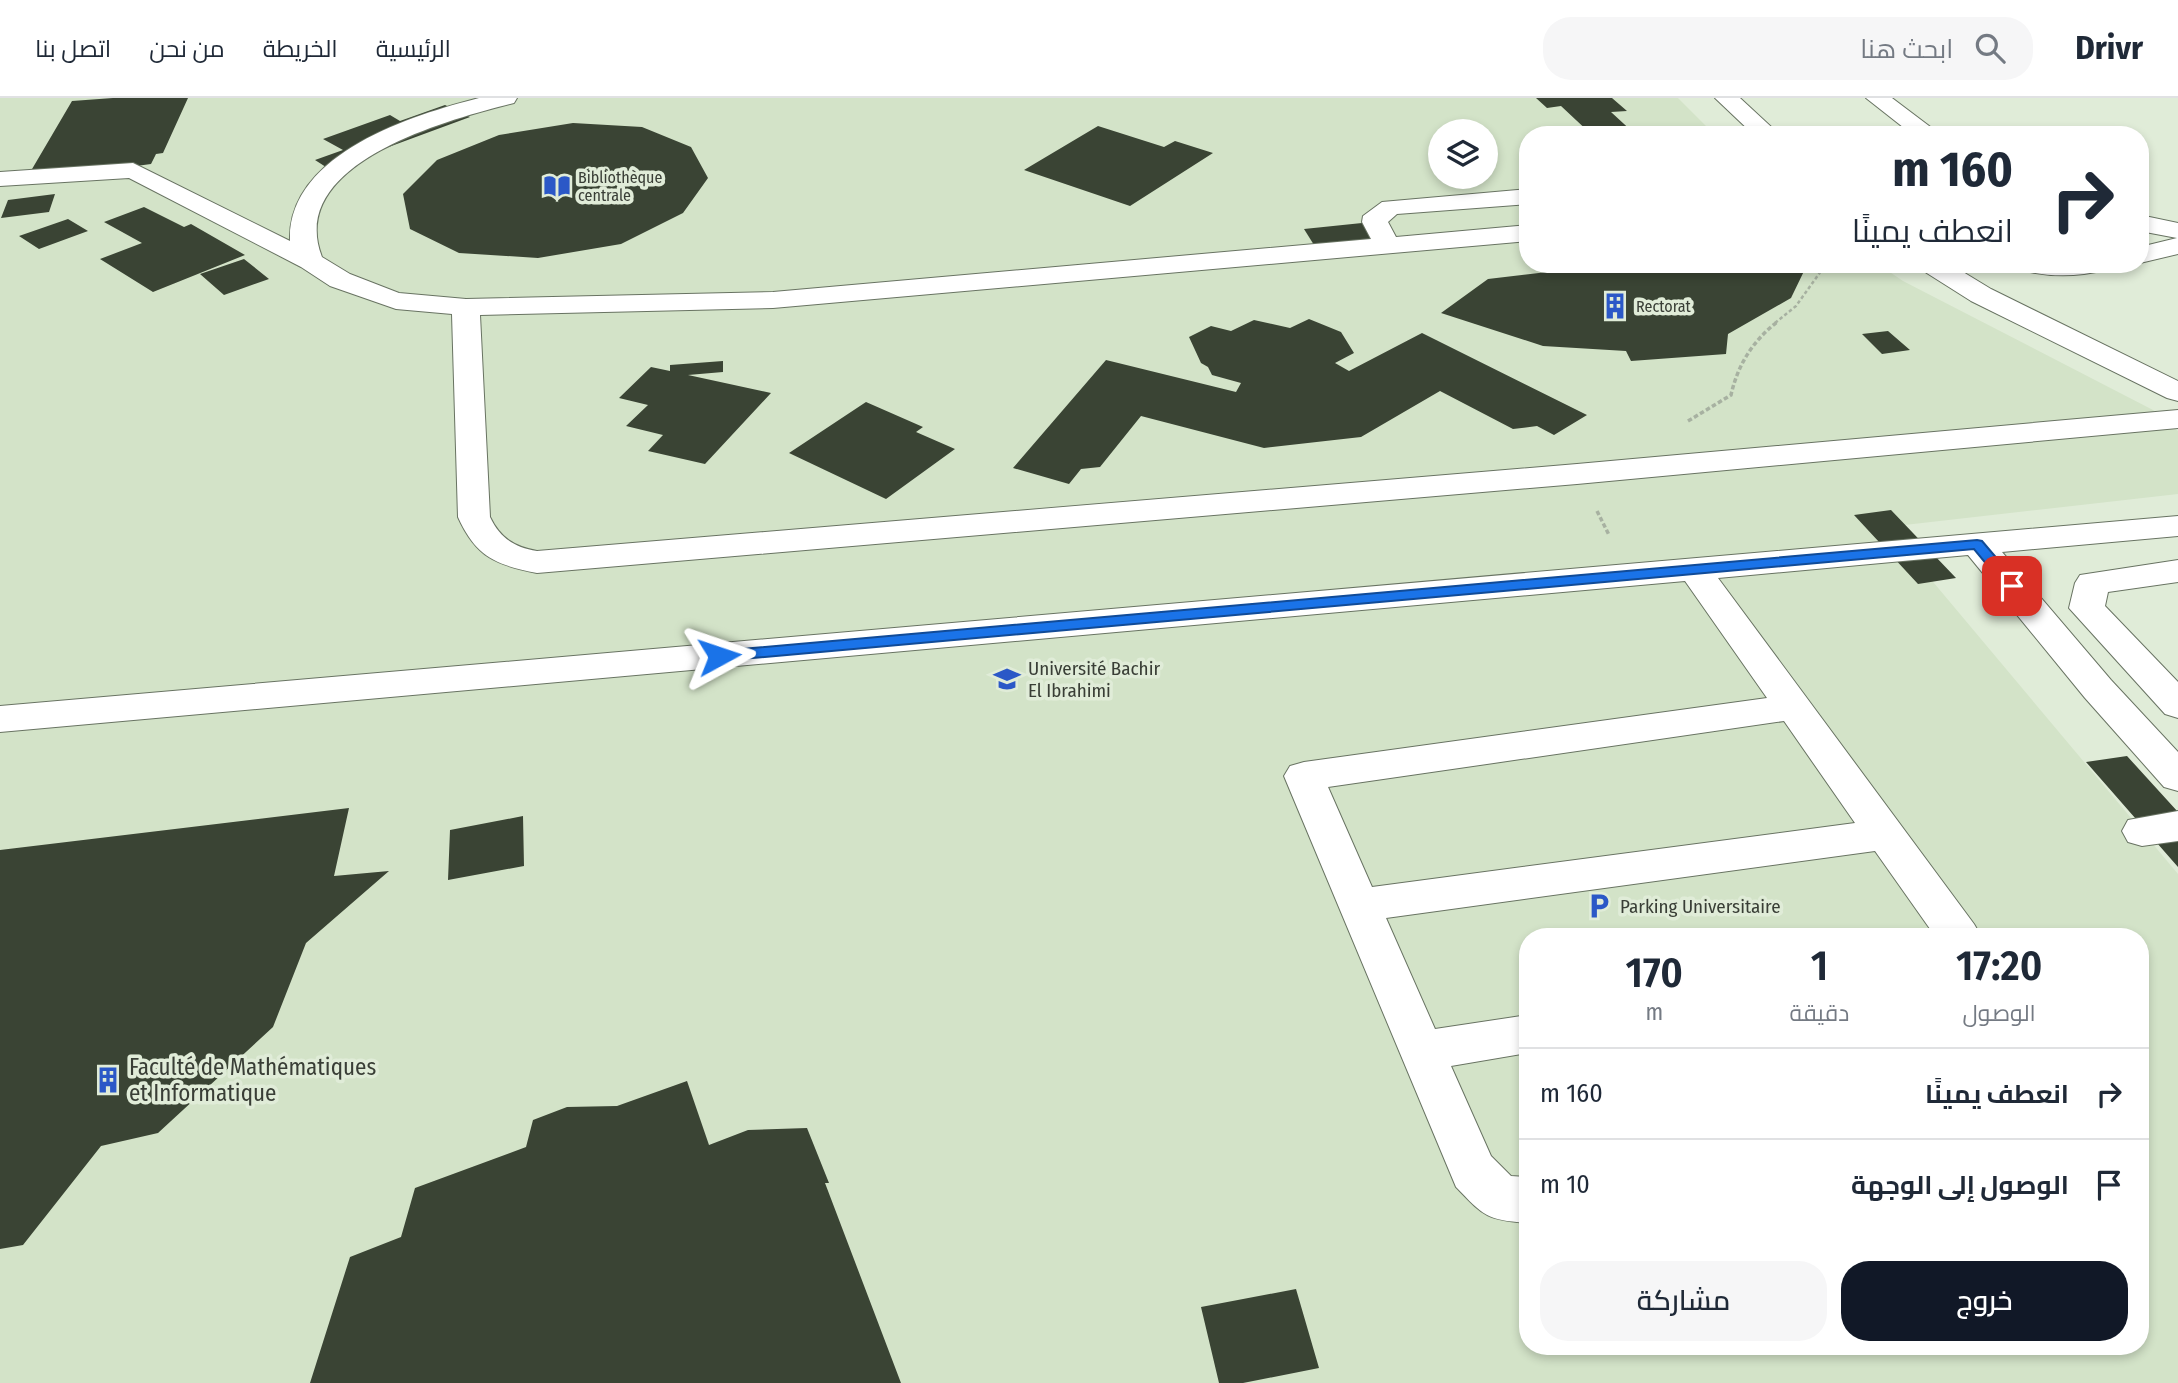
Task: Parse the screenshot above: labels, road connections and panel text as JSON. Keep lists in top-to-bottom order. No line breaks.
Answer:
{"places":{"library":["Bibliothèque centrale"],"building":["Rectorat","Faculté de Mathématiques et Informatique"],"school or university":["Université Bachir El Ibrahimi"],"parking":["Parking Universitaire"]},"page":{"header":"Drivr","search":"ابحث هنا","nav":["الرئيسية","الخريطة","من نحن","اتصل بنا"],"turn":["160 m","انعطف يمينًا"],"eta":["17:20","الوصول","1","دقيقة","170","m"],"list":[{"name":"انعطف يمينًا","value":"160 m"},{"name":"الوصول إلى الوجهة","value":"10 m"}],"buttons":["خروج","مشاركة"]}}
